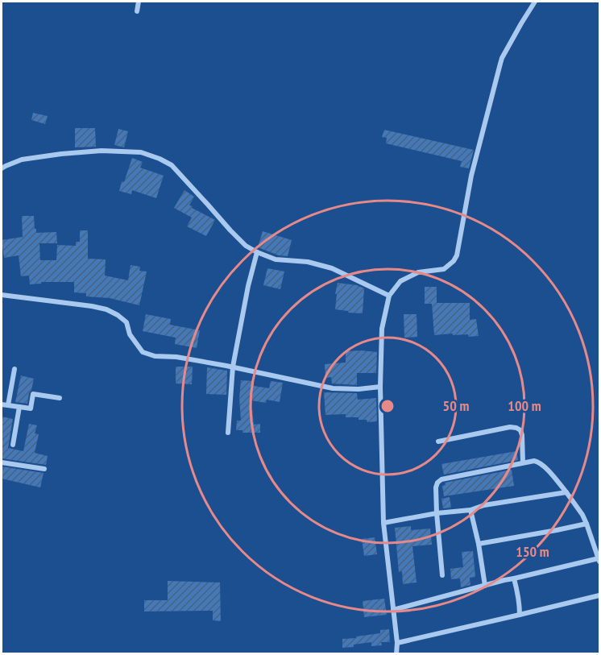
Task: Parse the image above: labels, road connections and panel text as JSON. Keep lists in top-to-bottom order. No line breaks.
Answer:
{"rings":["50 m","100 m","150 m"]}
